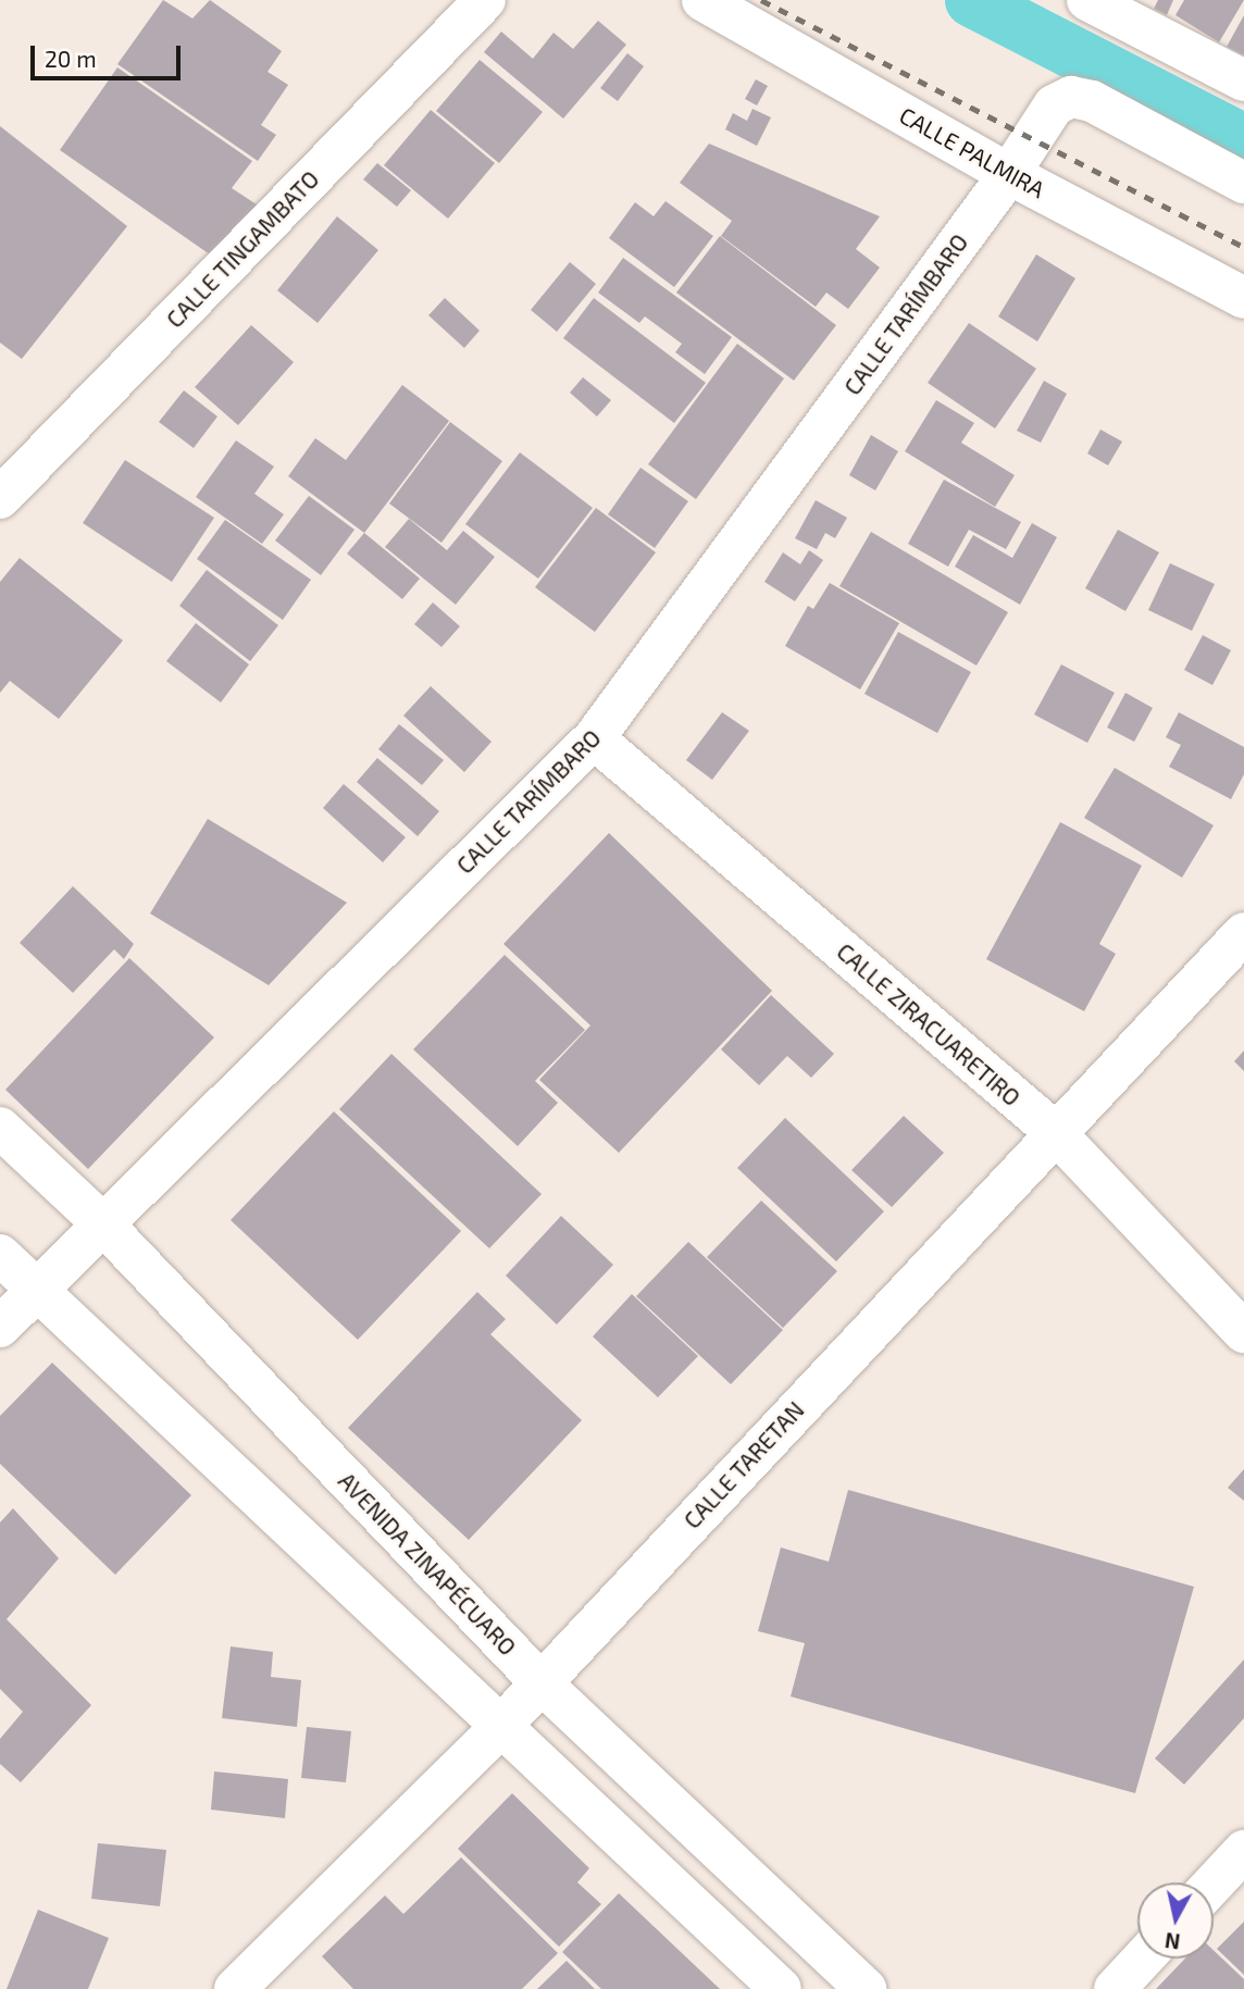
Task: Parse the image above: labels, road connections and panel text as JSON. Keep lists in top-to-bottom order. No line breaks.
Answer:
{"streets":{"street":["CALLE PALMIRA","CALLE TINGAMBATO","CALLE TARÍMBARO","CALLE ZIRACUARETIRO","CALLE TARETAN","AVENIDA ZINAPÉCUARO"]},"crossings":[["CALLE PALMIRA","CALLE TARÍMBARO"],["CALLE TARÍMBARO","CALLE ZIRACUARETIRO"],["CALLE TARÍMBARO","AVENIDA ZINAPÉCUARO"],["CALLE ZIRACUARETIRO","CALLE TARETAN"],["CALLE TARETAN","AVENIDA ZINAPÉCUARO"]],"scale_bar":"20 m","north":"bottom"}
